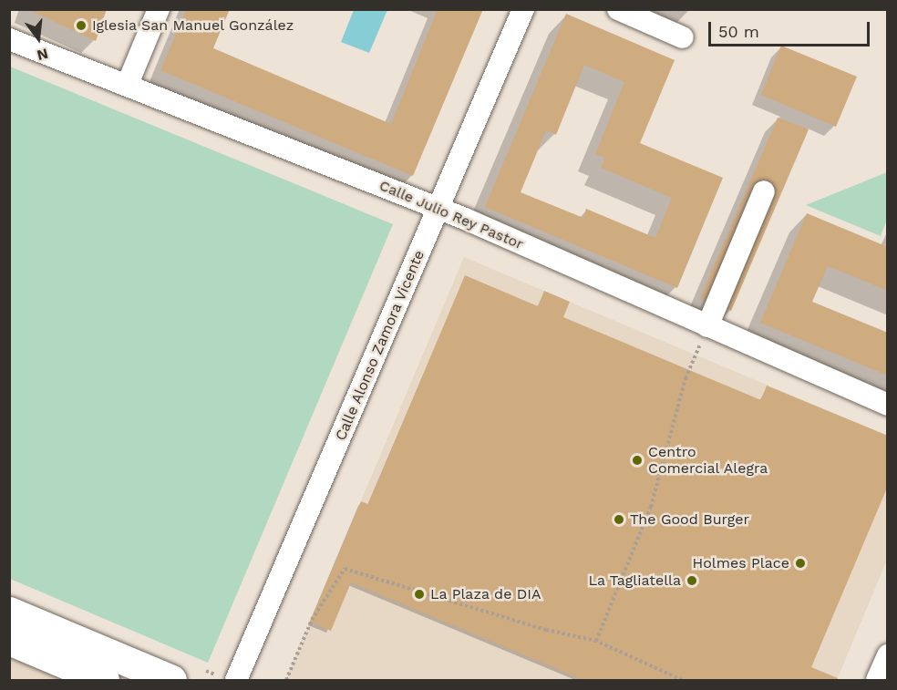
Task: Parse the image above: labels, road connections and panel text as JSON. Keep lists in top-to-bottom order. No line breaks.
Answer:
{"streets":{"street":["Calle Julio Rey Pastor","Calle Alonso Zamora Vicente"]},"crossings":[["Calle Julio Rey Pastor","Calle Alonso Zamora Vicente"]],"places":["Iglesia San Manuel González","Centro Comercial Alegra","The Good Burger","Holmes Place","La Tagliatella","La Plaza de DIA"],"scale_bar":"50 m","north":"bottom"}
